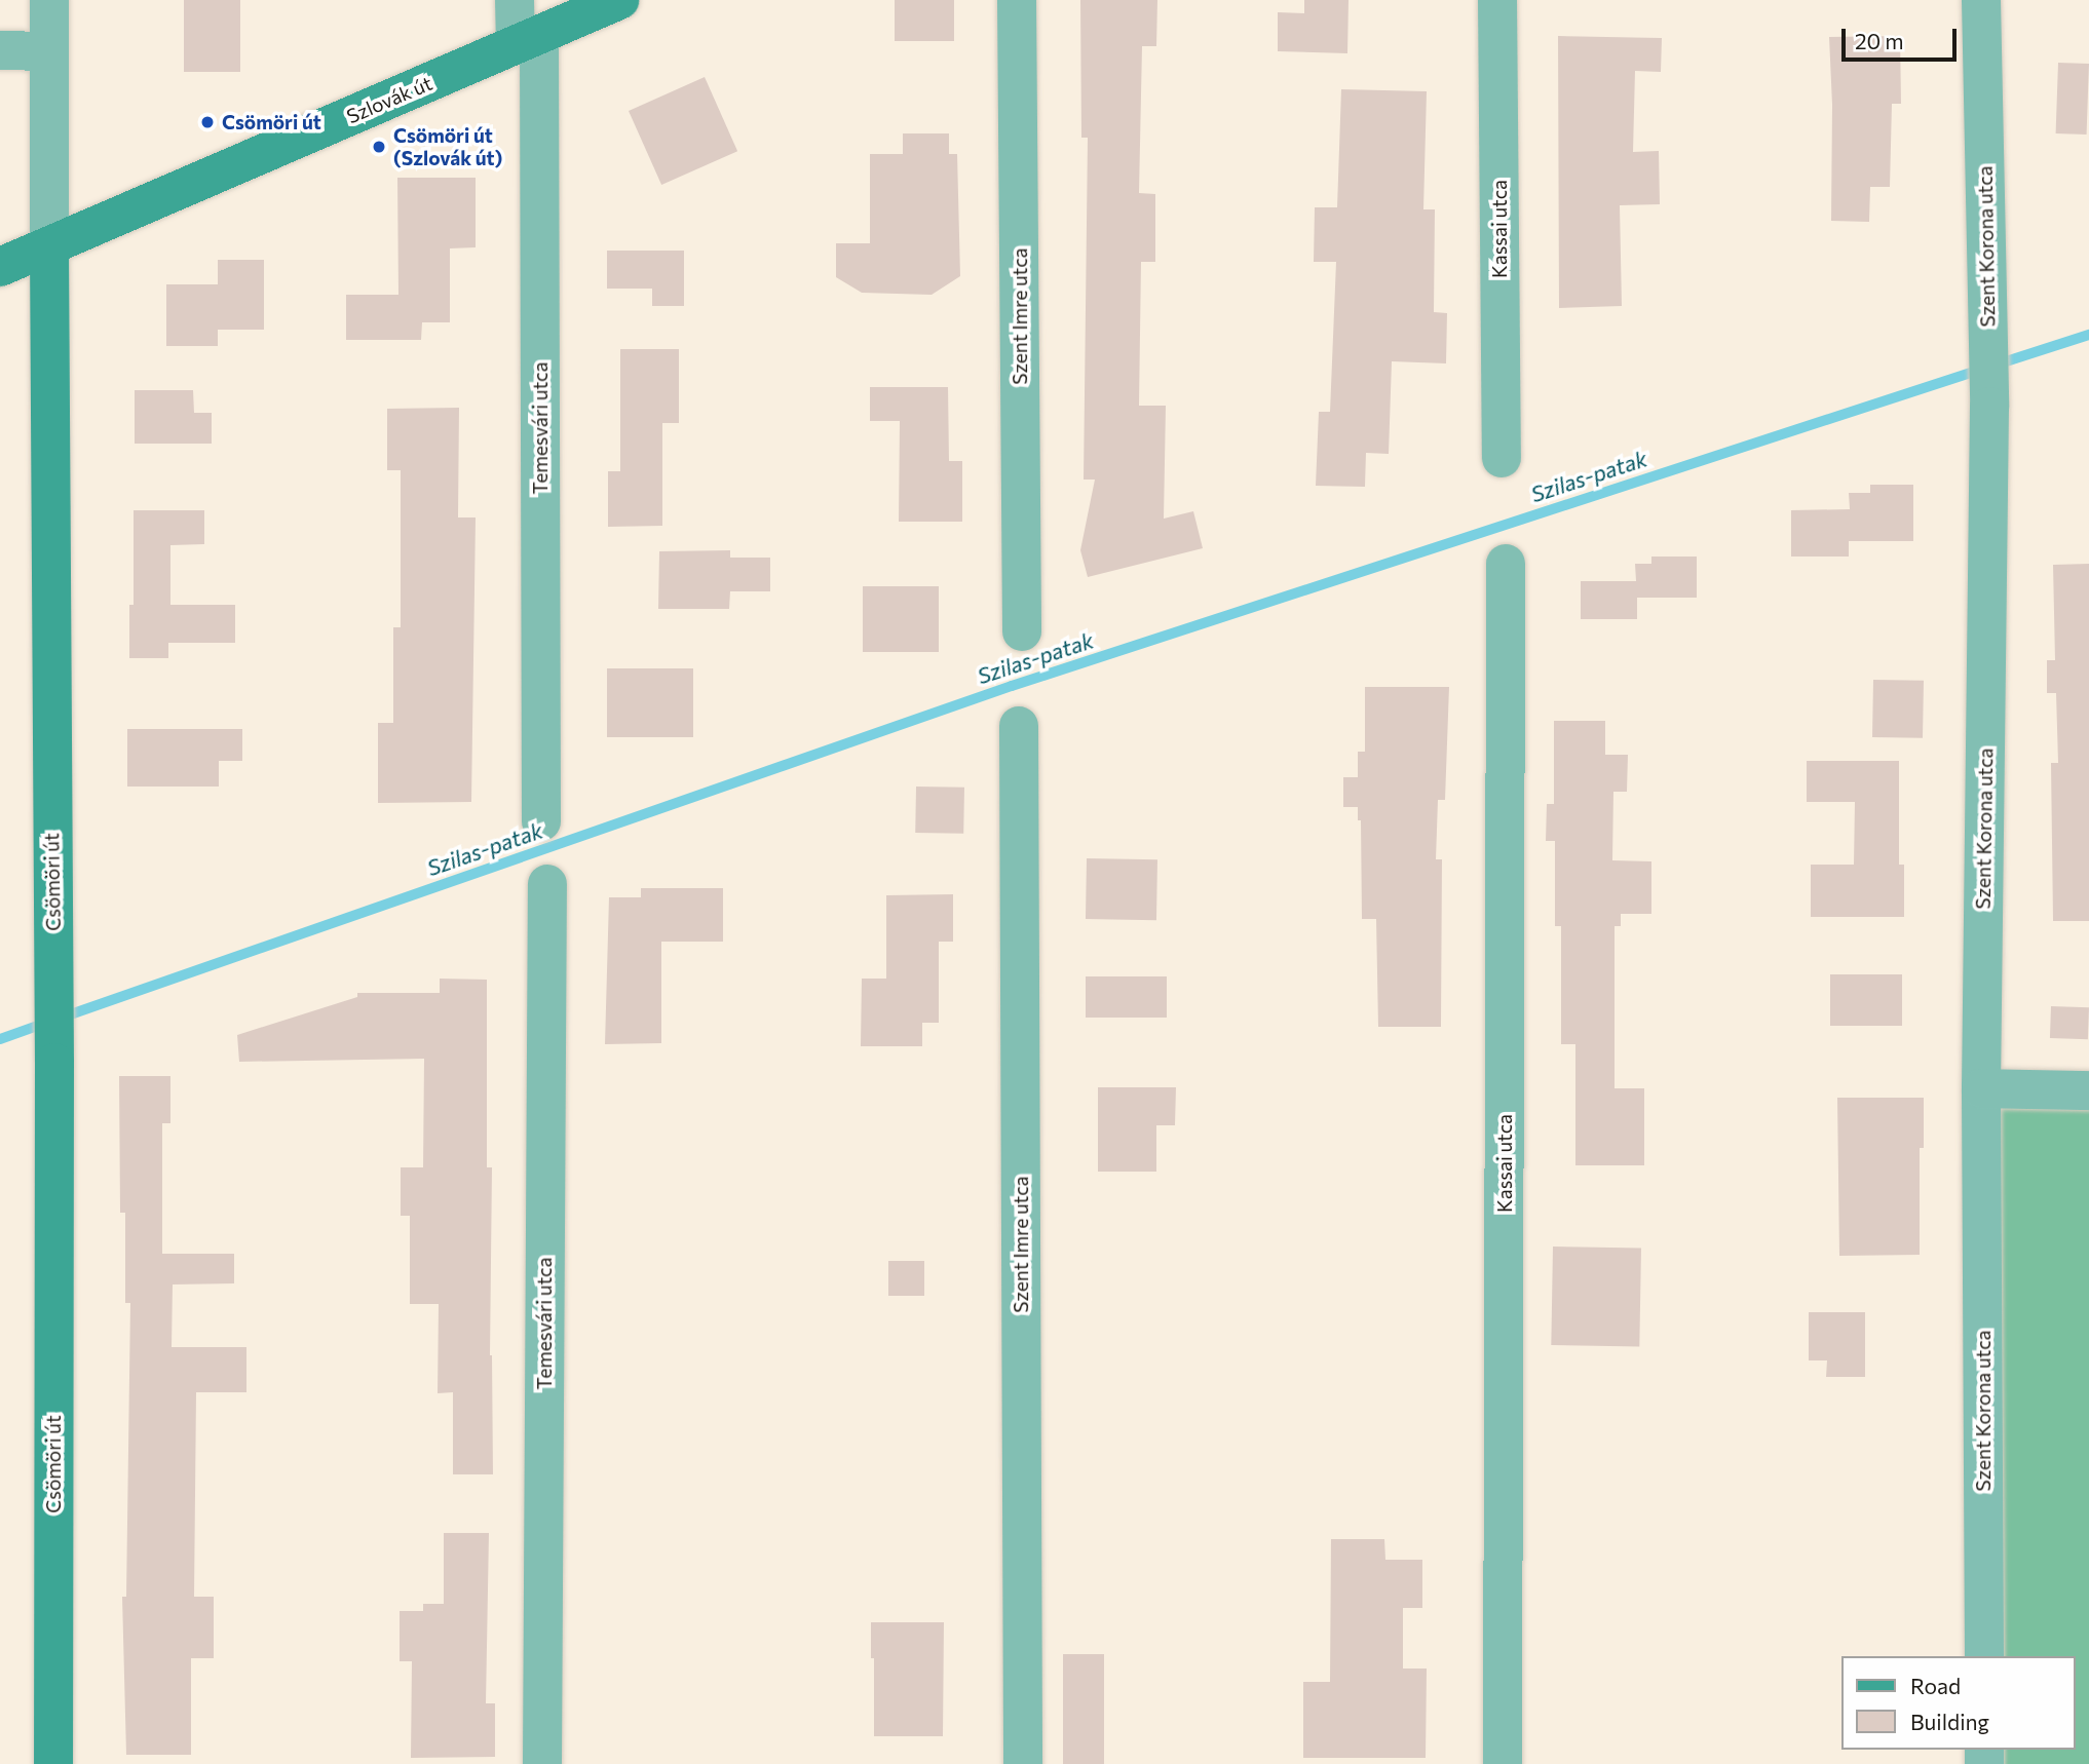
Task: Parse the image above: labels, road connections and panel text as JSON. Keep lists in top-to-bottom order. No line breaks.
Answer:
{"streets":{"main road":["Szlovák út","Csömöri út"],"street":["Kassai utca","Szent Korona utca","Szent Imre utca","Temesvári utca"]},"crossings":[["Szlovák út","Temesvári utca"],["Szlovák út","Csömöri út"]],"water":["Szilas-patak"],"places":["Csömöri út","Csömöri út (Szlovák út)"],"legend":["Road","Building"],"scale_bar":"20 m"}
